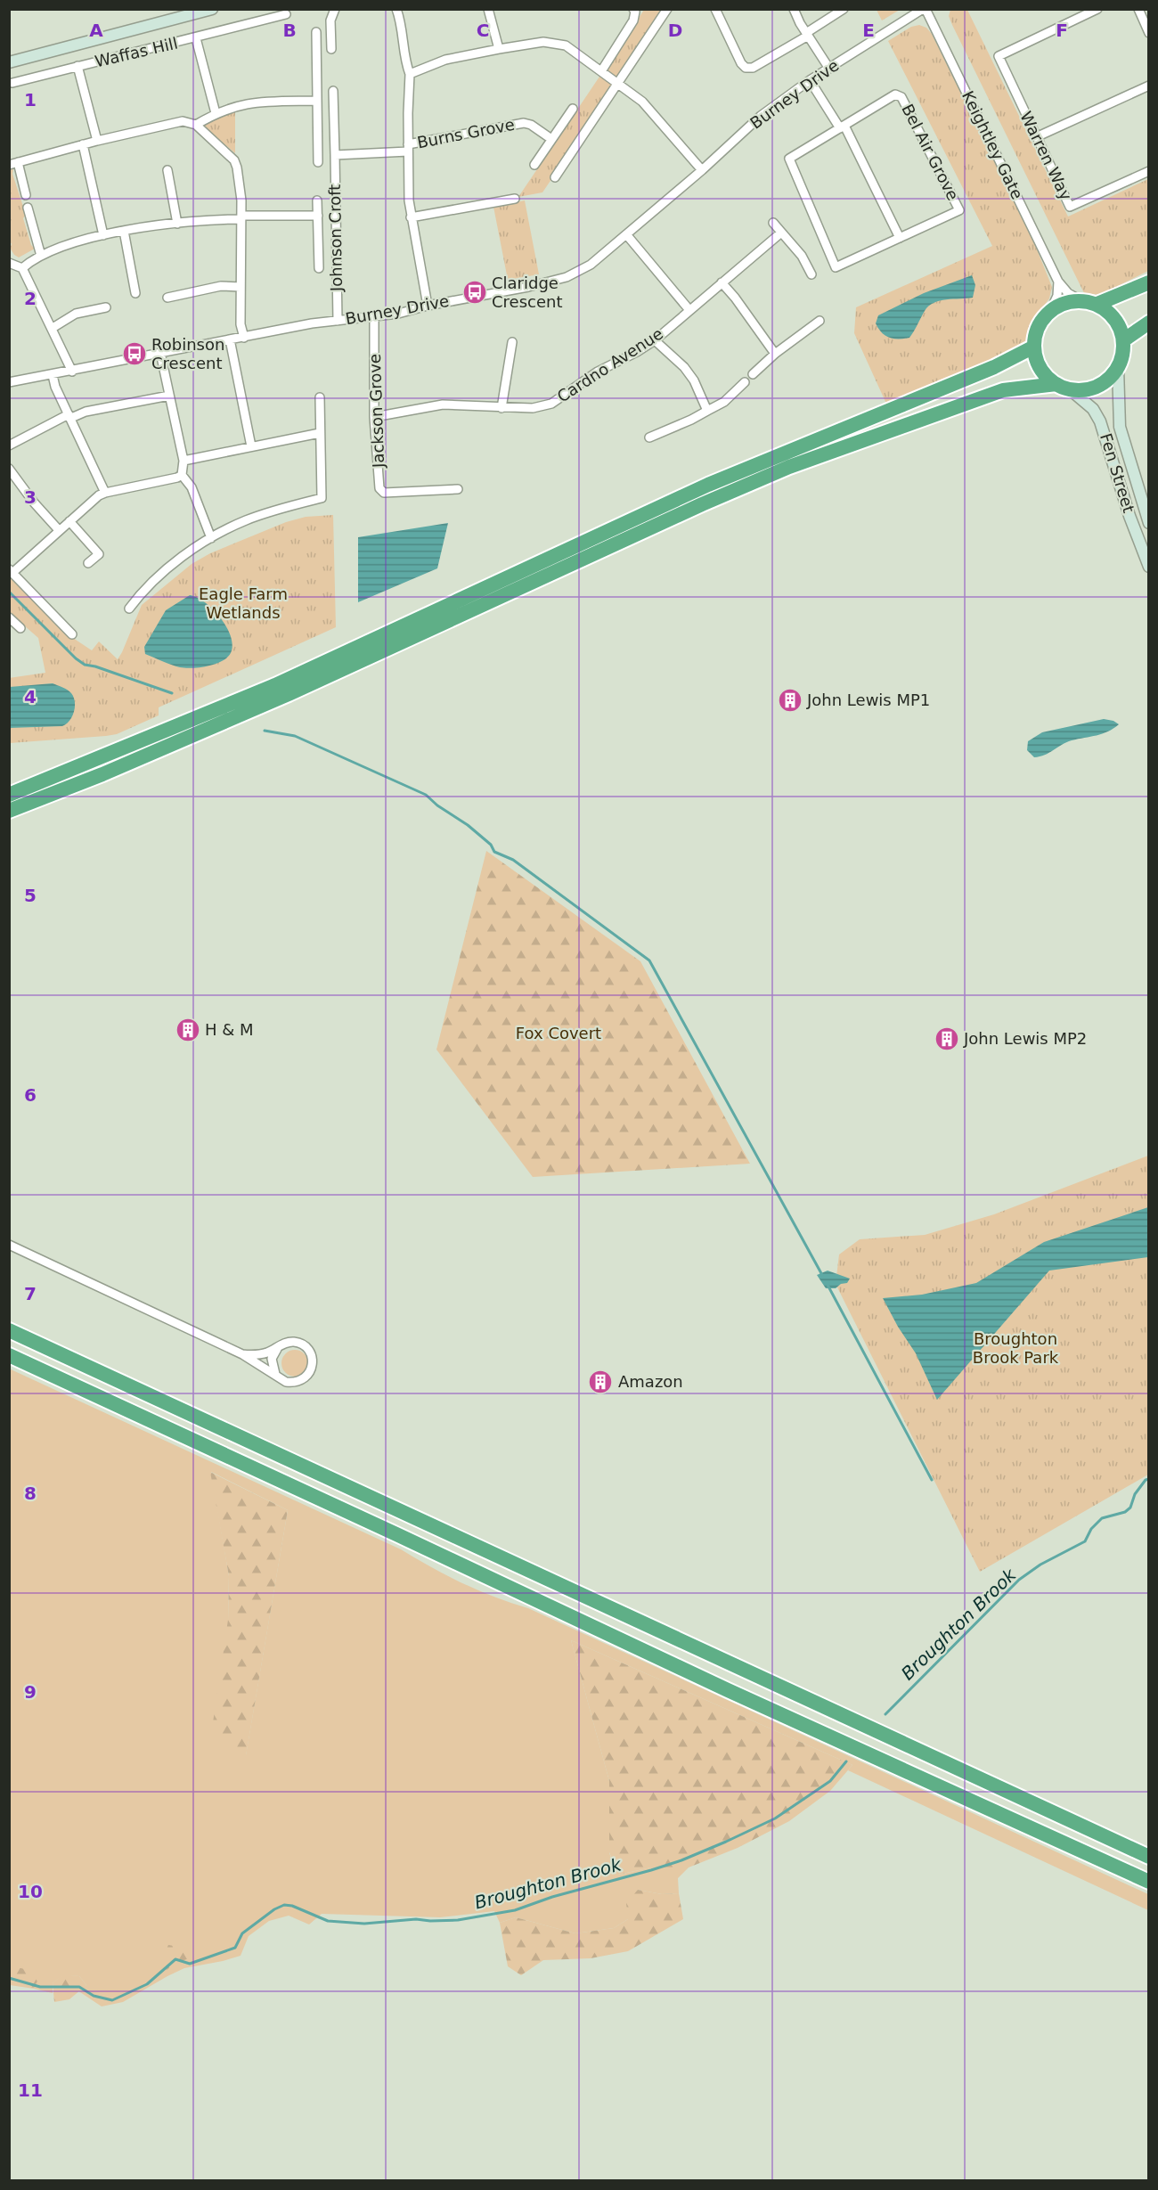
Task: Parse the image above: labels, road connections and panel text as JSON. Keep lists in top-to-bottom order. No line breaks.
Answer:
{"streets":{"street":["Waffas Hill","Burney Drive","Burns Grove","Keightley Gate","Bel Air Grove","Warren Way","Johnson Croft","Cardno Avenue","Jackson Grove","Fen Street"]},"crossings":[["Burney Drive","Keightley Gate"],["Burney Drive","Johnson Croft"],["Burney Drive","Jackson Grove"],["Keightley Gate","Fen Street"],["Cardno Avenue","Jackson Grove"]],"water":["Broughton Brook"],"parks":["Eagle Farm Wetlands","Fox Covert","Broughton Brook Park"],"places":{"bus stop":["Claridge Crescent","Robinson Crescent"],"building":["John Lewis MP1","H & M","John Lewis MP2","Amazon"]},"grid":{"columns":["A","B","C","D","E","F"],"rows":["1","2","3","4","5","6","7","8","9","10","11"]}}
